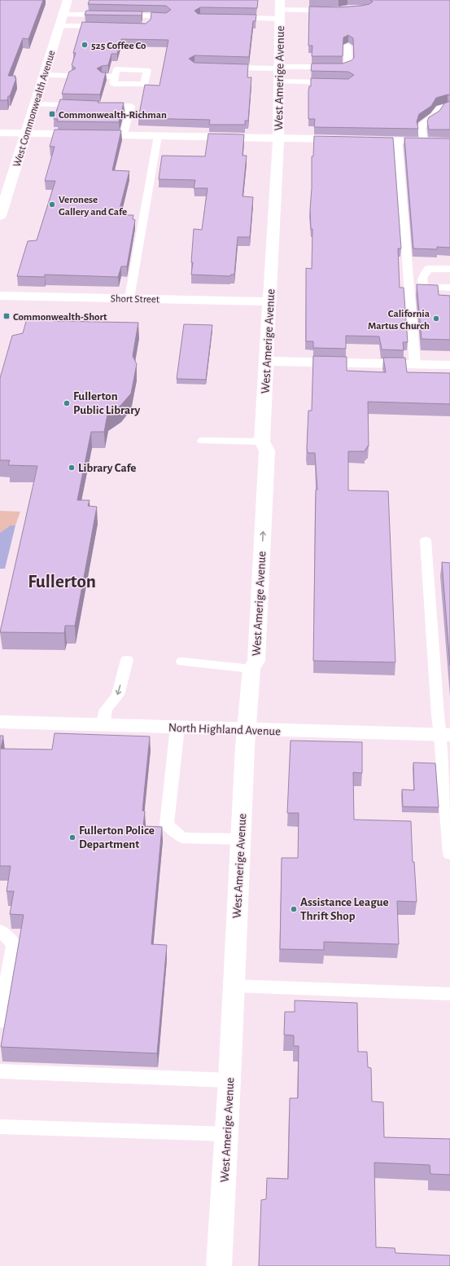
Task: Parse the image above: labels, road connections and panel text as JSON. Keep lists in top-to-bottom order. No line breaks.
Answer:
{"streets":{"street":["West Amerige Avenue","West Commonwealth Avenue","Short Street","North Highland Avenue"]},"crossings":[["West Amerige Avenue","Short Street"],["West Amerige Avenue","North Highland Avenue"]],"districts":["Fullerton"],"places":{"other":["525 Coffee Co","Veronese Gallery and Cafe","California Martus Church","Fullerton Public Library","Library Cafe","Fullerton Police Department","Assistance League Thrift Shop"],"transit":["Commonwealth-Richman","Commonwealth-Short"]}}
